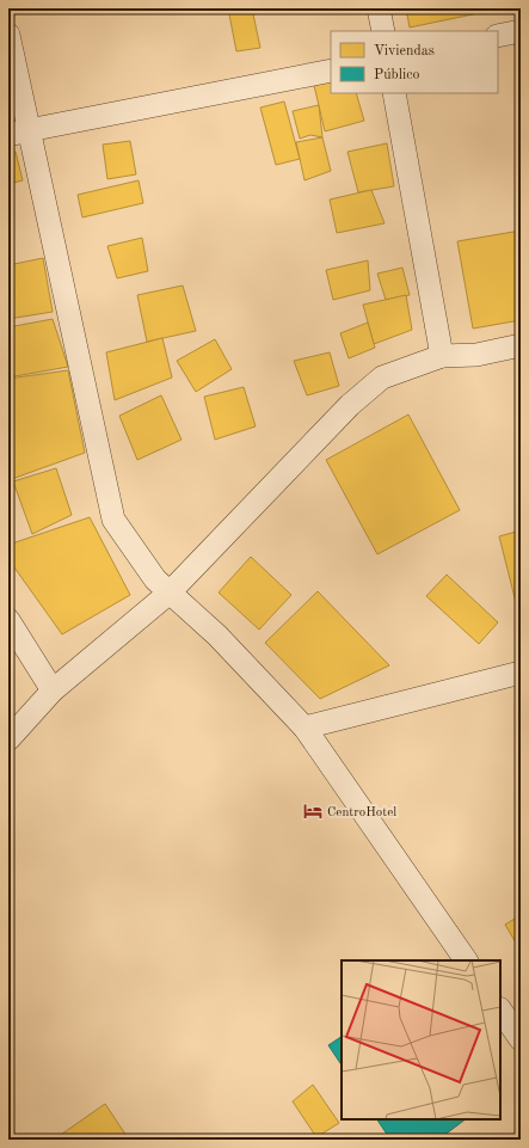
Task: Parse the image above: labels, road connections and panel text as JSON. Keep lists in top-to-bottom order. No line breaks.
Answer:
{"places":{"hotel":["CentroHotel"]},"legend":["Viviendas","Público"]}
